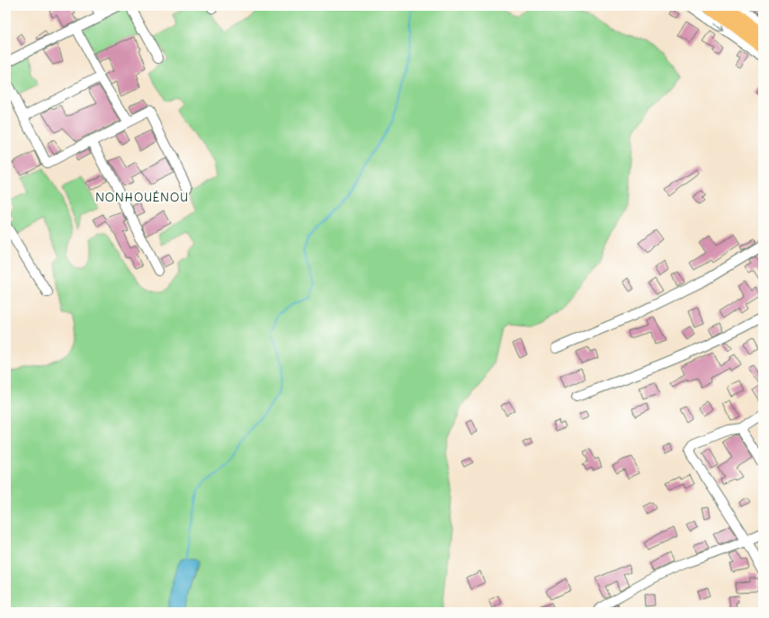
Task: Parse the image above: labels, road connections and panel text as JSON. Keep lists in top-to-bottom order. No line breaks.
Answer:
{"districts":["NONHOUÉNOU"]}
